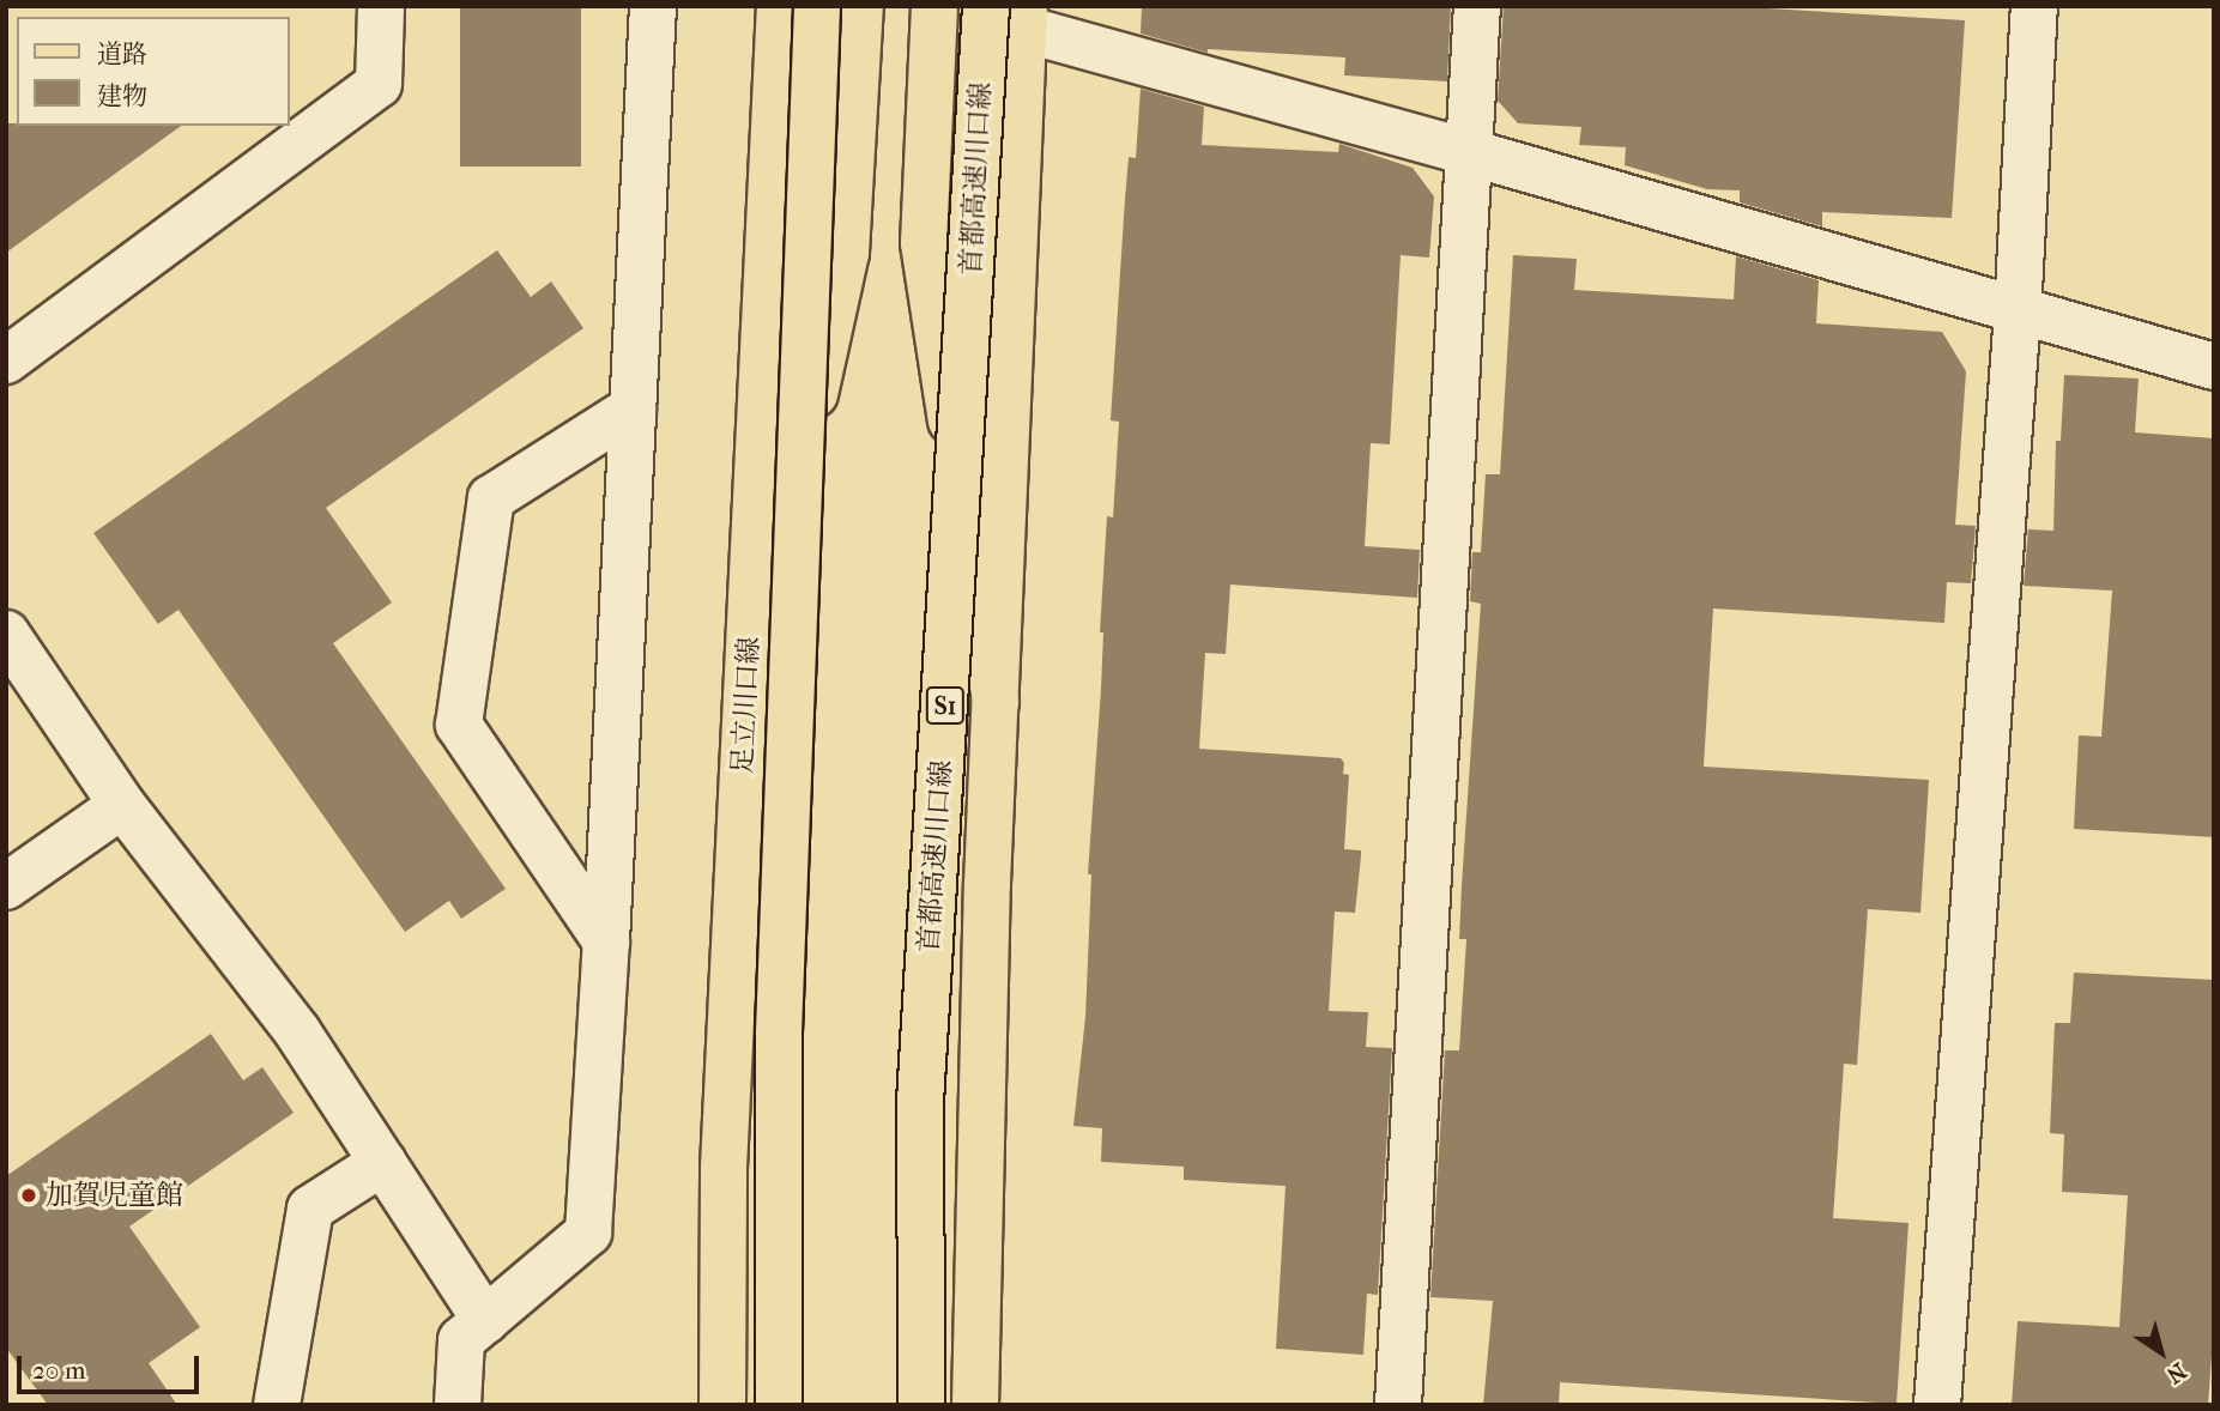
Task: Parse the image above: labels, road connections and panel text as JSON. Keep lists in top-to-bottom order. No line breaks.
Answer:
{"streets":{"main road":["首都高速川口線","足立川口線","S1"]},"places":["加賀児童館"],"legend":["道路","建物"],"scale_bar":"20 m","north":"bottom right"}
